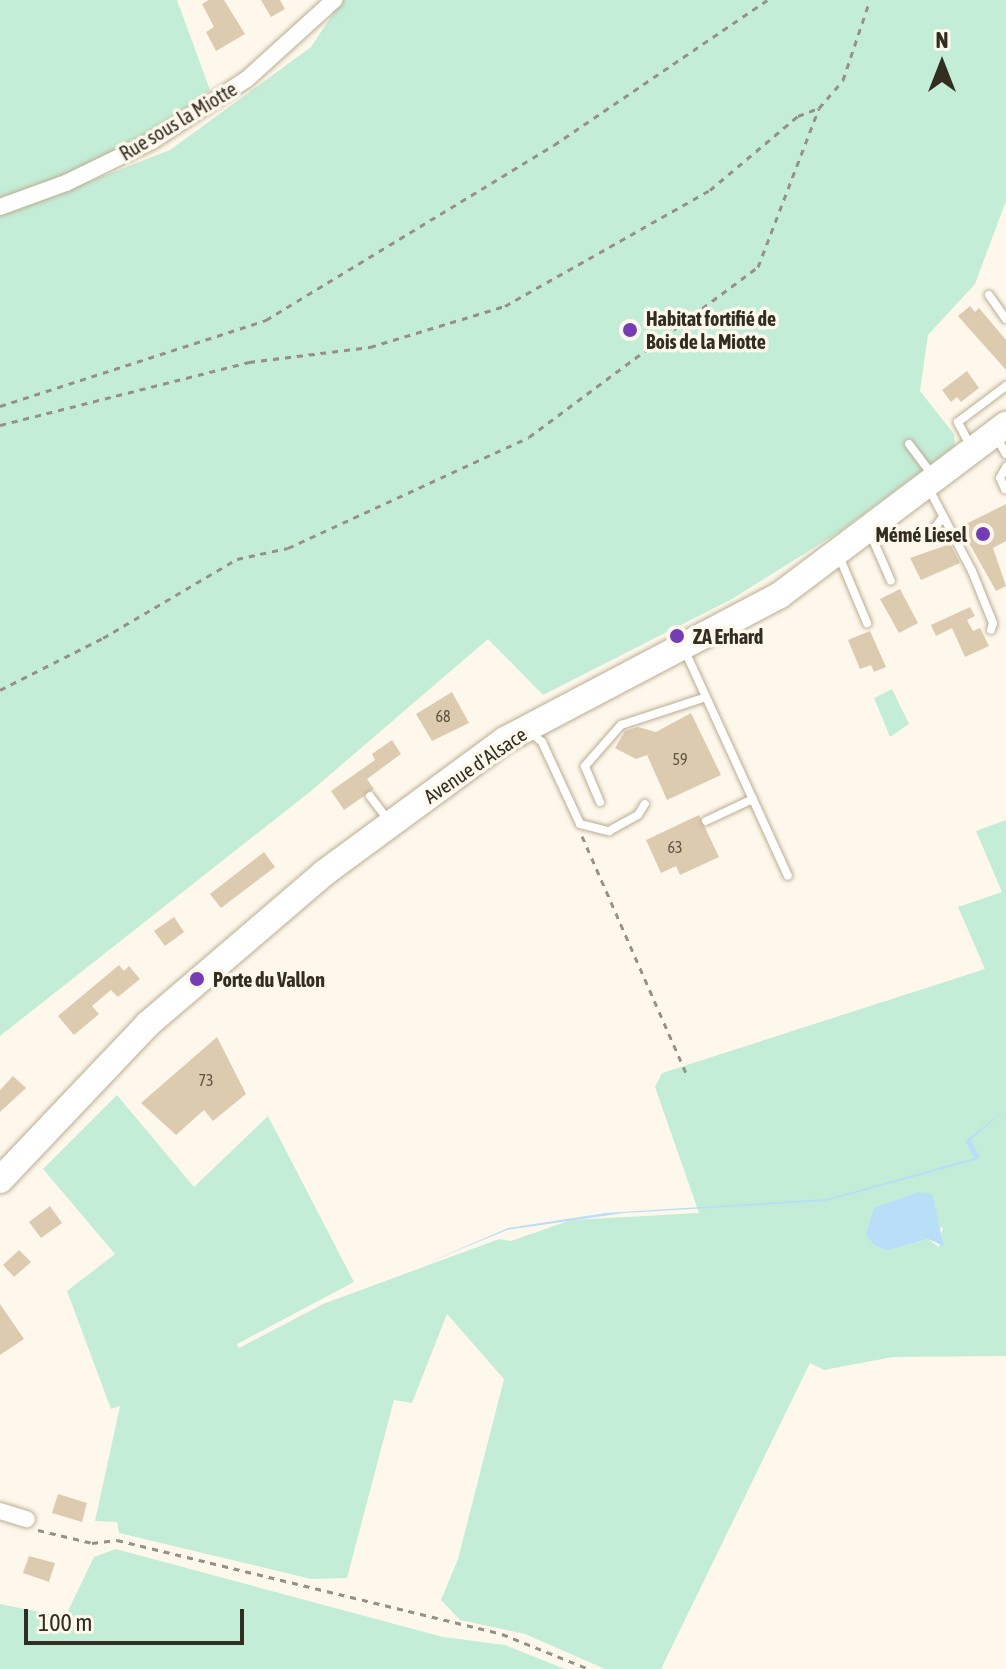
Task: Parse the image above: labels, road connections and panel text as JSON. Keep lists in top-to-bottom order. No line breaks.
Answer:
{"streets":{"main road":["Avenue d'Alsace"],"street":["Rue sous la Miotte"]},"places":["Habitat fortifié de Bois de la Miotte","Mémé Liesel","ZA Erhard","Porte du Vallon"],"house_numbers":["68","59","63","73"],"scale_bar":"100 m","north":"top"}
